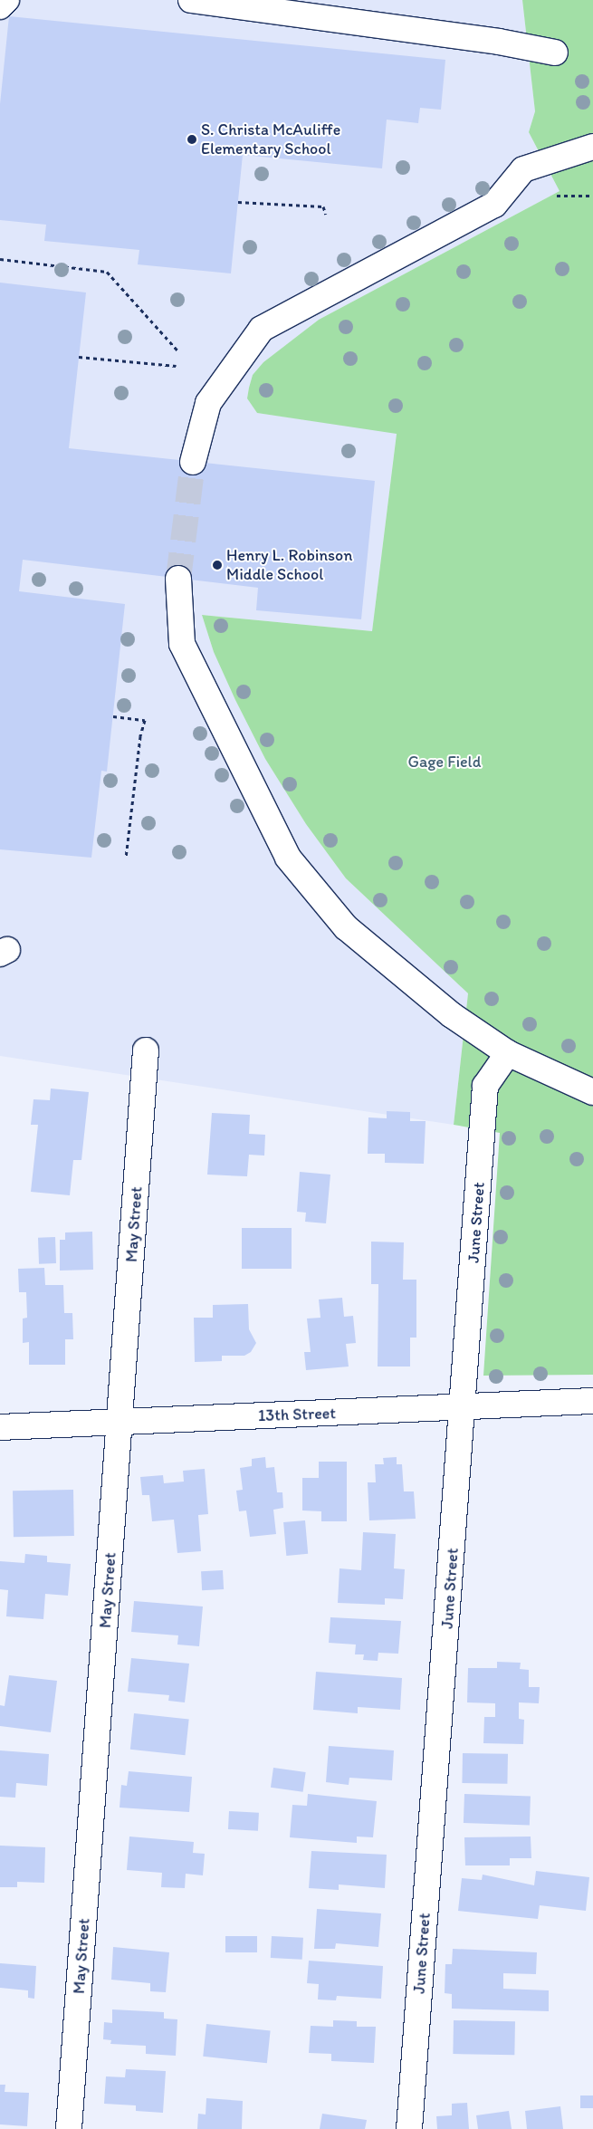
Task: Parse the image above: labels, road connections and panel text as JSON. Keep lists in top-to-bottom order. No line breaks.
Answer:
{"streets":{"street":["June Street","May Street","13th Street"]},"crossings":[["June Street","13th Street"],["May Street","13th Street"]],"parks":["Gage Field"],"places":["S. Christa McAuliffe Elementary School","Henry L. Robinson Middle School"]}
